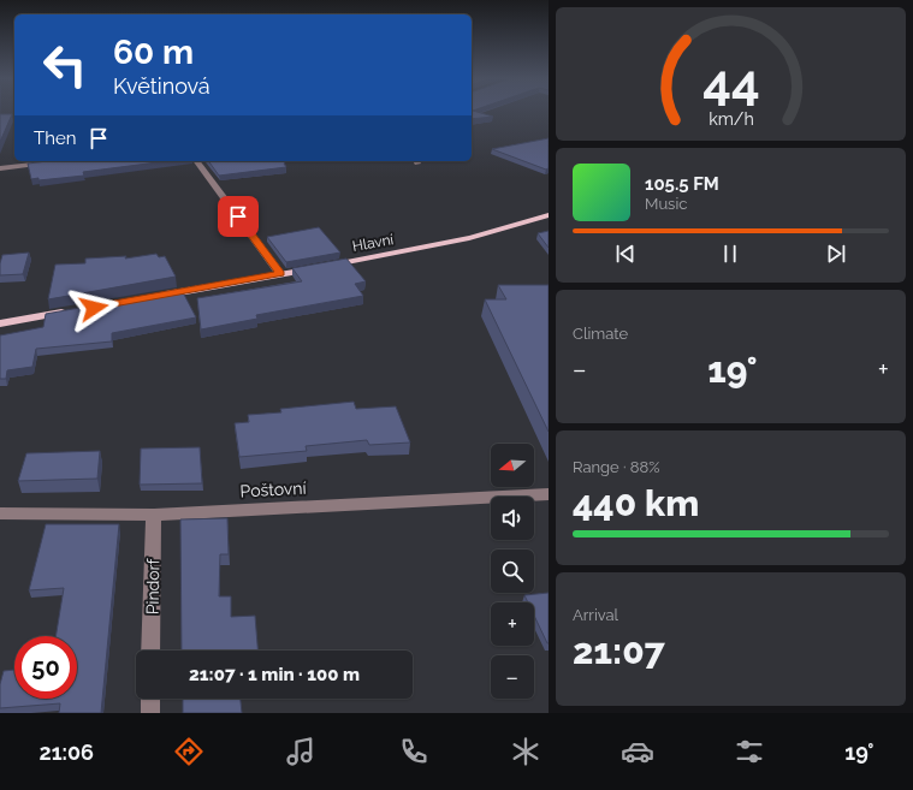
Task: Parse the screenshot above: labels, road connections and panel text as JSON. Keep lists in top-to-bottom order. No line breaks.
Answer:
{"streets":{"main road":["Hlavní"],"street":["Poštovní","Pindorf"]},"crossings":[["Poštovní","Pindorf"]],"north":"left","page":{"turn":["60 m","Květinová"],"then":"Then","song":["105.5 FM","Music"],"tile":["Climate",["Range · 88%","440 km"],["Arrival","21:07"]],"heat":["−","19°","+"],"map_buttons":["+","−"],"limit":"50","trip":"21:07 · 1 min · 100 m","tabs":["21:06","19°"],"gauge":["44","km/h"]}}
